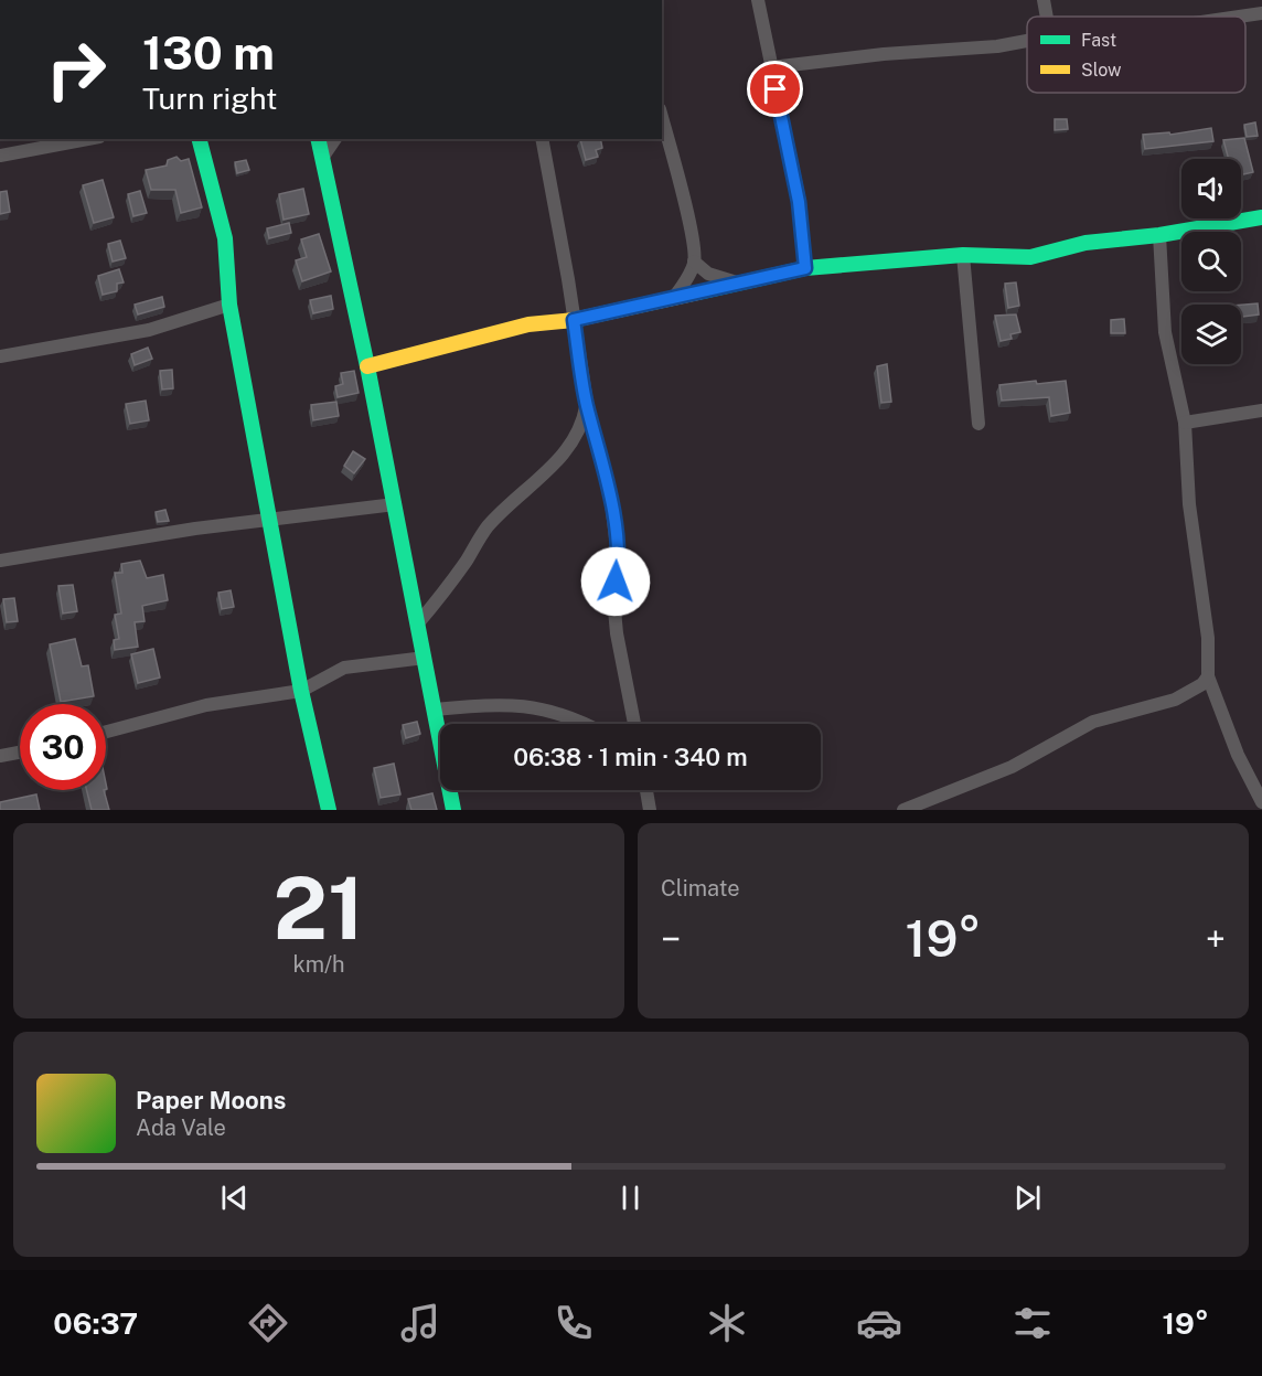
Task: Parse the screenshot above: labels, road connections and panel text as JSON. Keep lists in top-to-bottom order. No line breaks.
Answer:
{"legend":["Fast","Slow"],"page":{"turn":["130 m","Turn right"],"limit":"30","trip":"06:38 · 1 min · 340 m","tile":[["21","km/h"],"Climate"],"heat":["−","19°","+"],"song":["Paper Moons","Ada Vale"],"tabs":["06:37","19°"]}}
